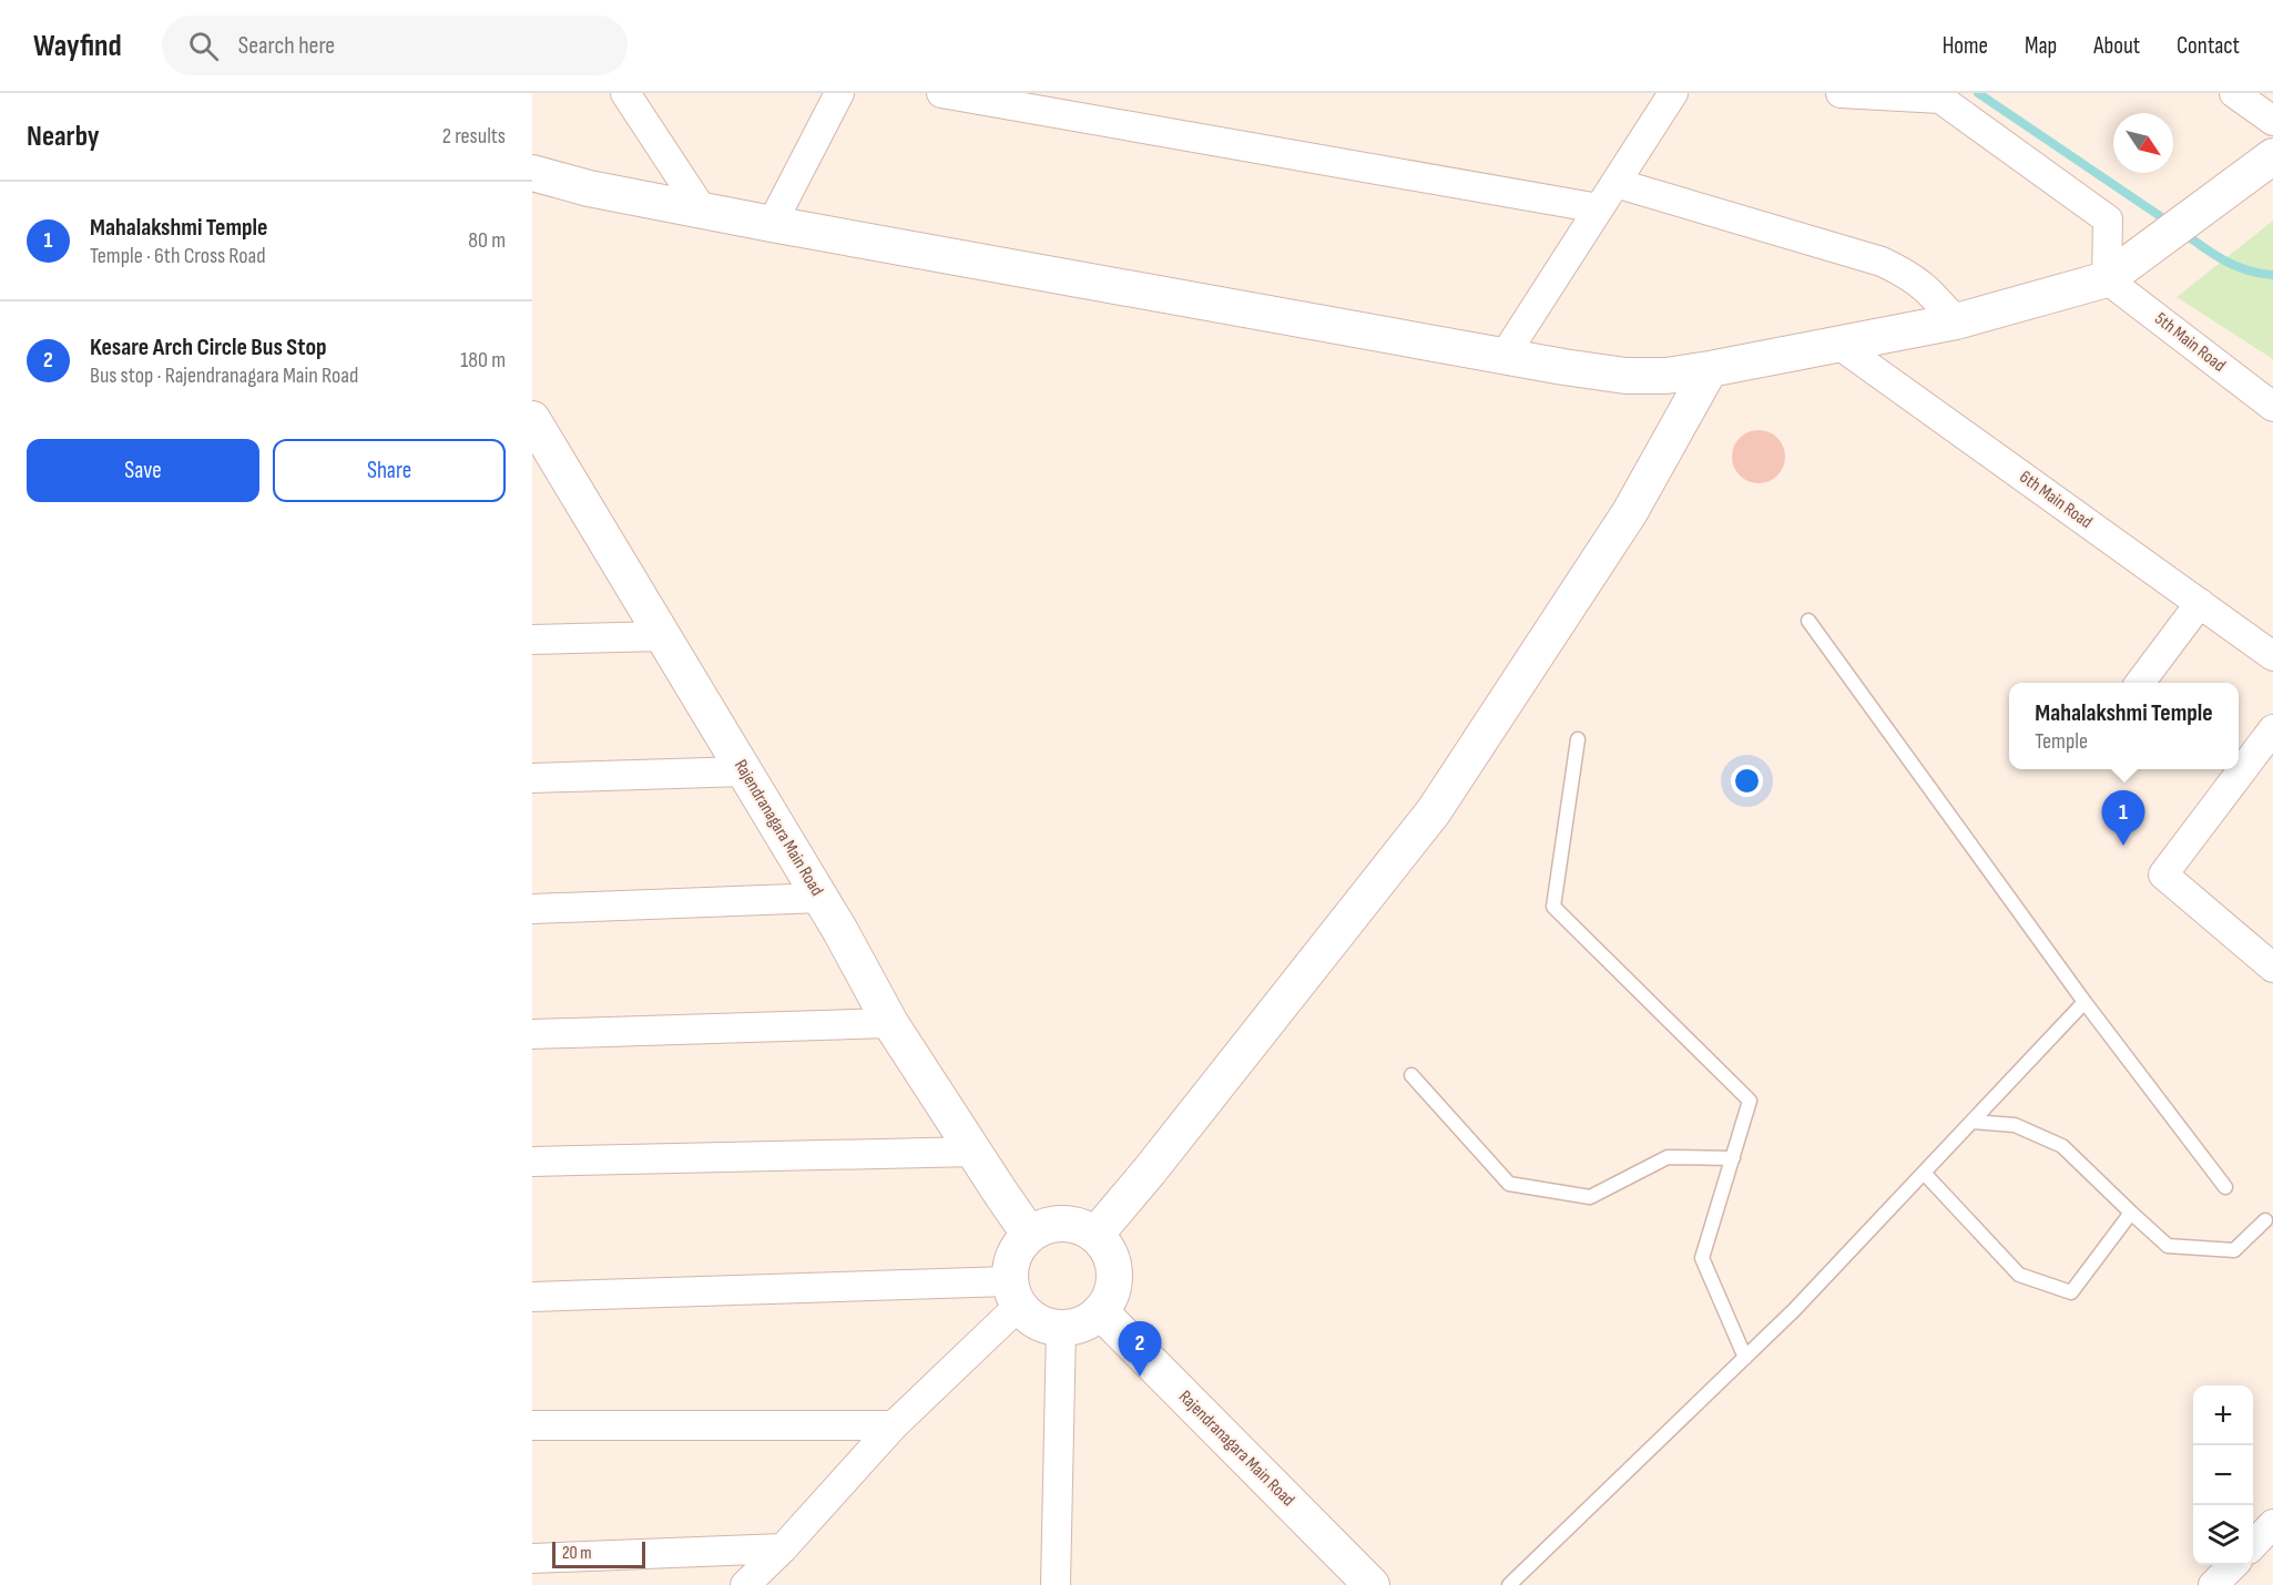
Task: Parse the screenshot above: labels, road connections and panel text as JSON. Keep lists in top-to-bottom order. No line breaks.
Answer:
{"streets":{"street":["5th Main Road","6th Main Road","Rajendranagara Main Road"]},"scale_bar":"20 m","north":"bottom right","page":{"header":"Wayfind","search":"Search here","nav":["Home","Map","About","Contact"],"heading":["Nearby","2 results"],"list":[{"mark":"1","name":"Mahalakshmi Temple","note":"Temple · 6th Cross Road","value":"80 m"},{"mark":"2","name":"Kesare Arch Circle Bus Stop","note":"Bus stop · Rajendranagara Main Road","value":"180 m"}],"buttons":["Save","Share"],"popup":["Mahalakshmi Temple","Temple"],"pins":["1","2"],"map_buttons":["+","−"],"scale":"20 m"}}
